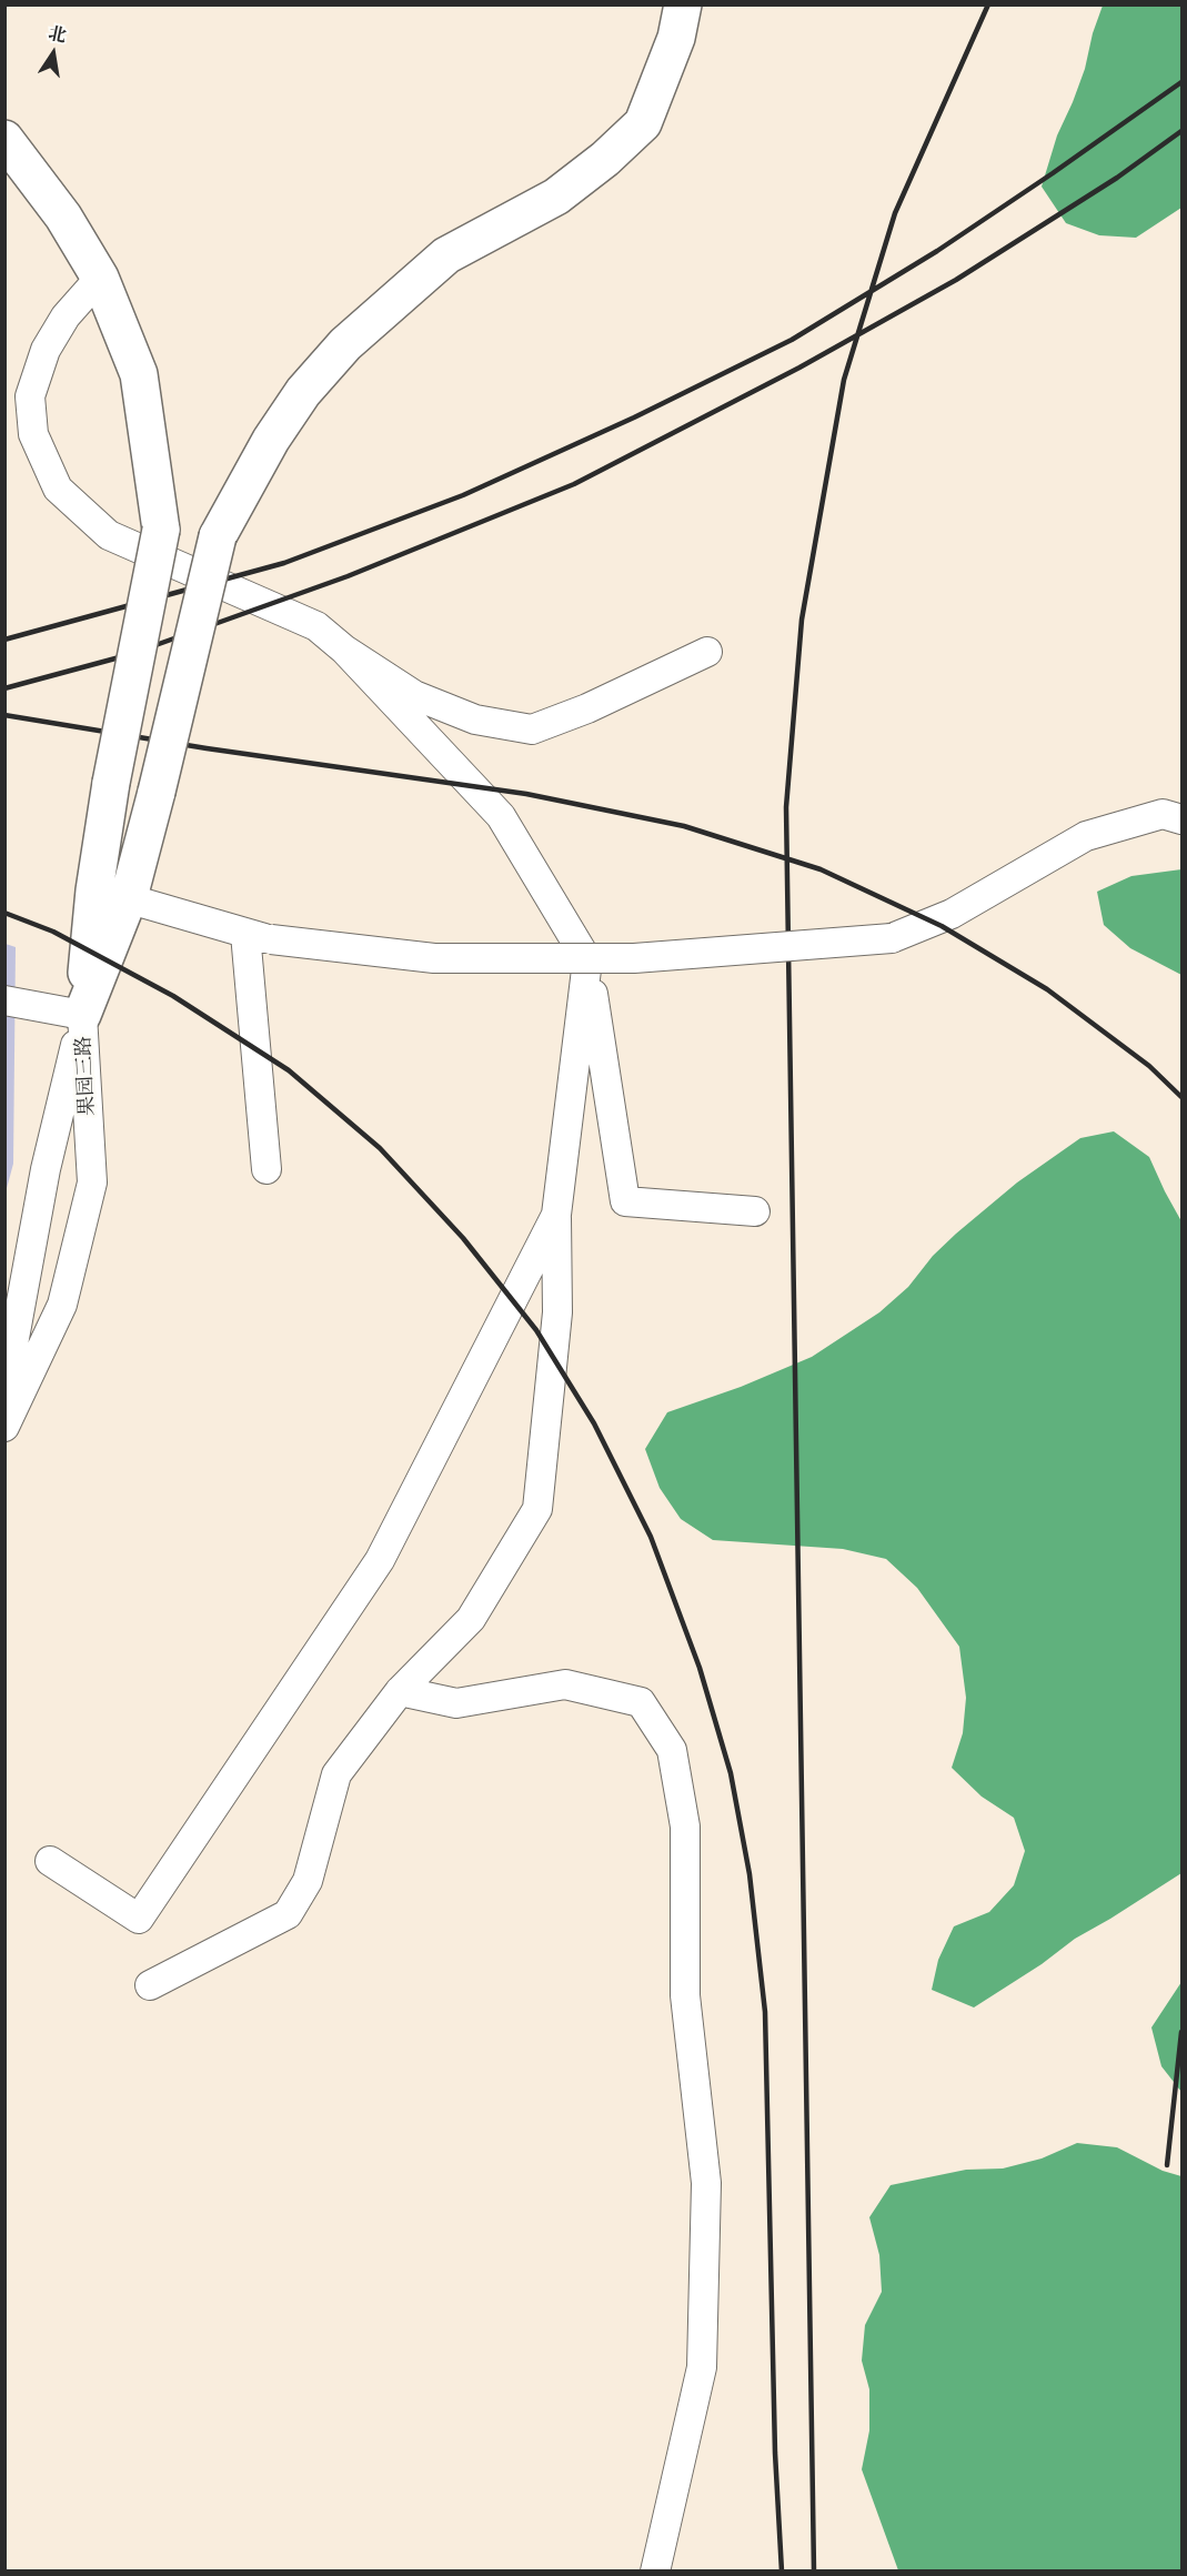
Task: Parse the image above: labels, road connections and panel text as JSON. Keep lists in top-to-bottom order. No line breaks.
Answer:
{"streets":{"street":["果园三路"]},"north":"top"}
